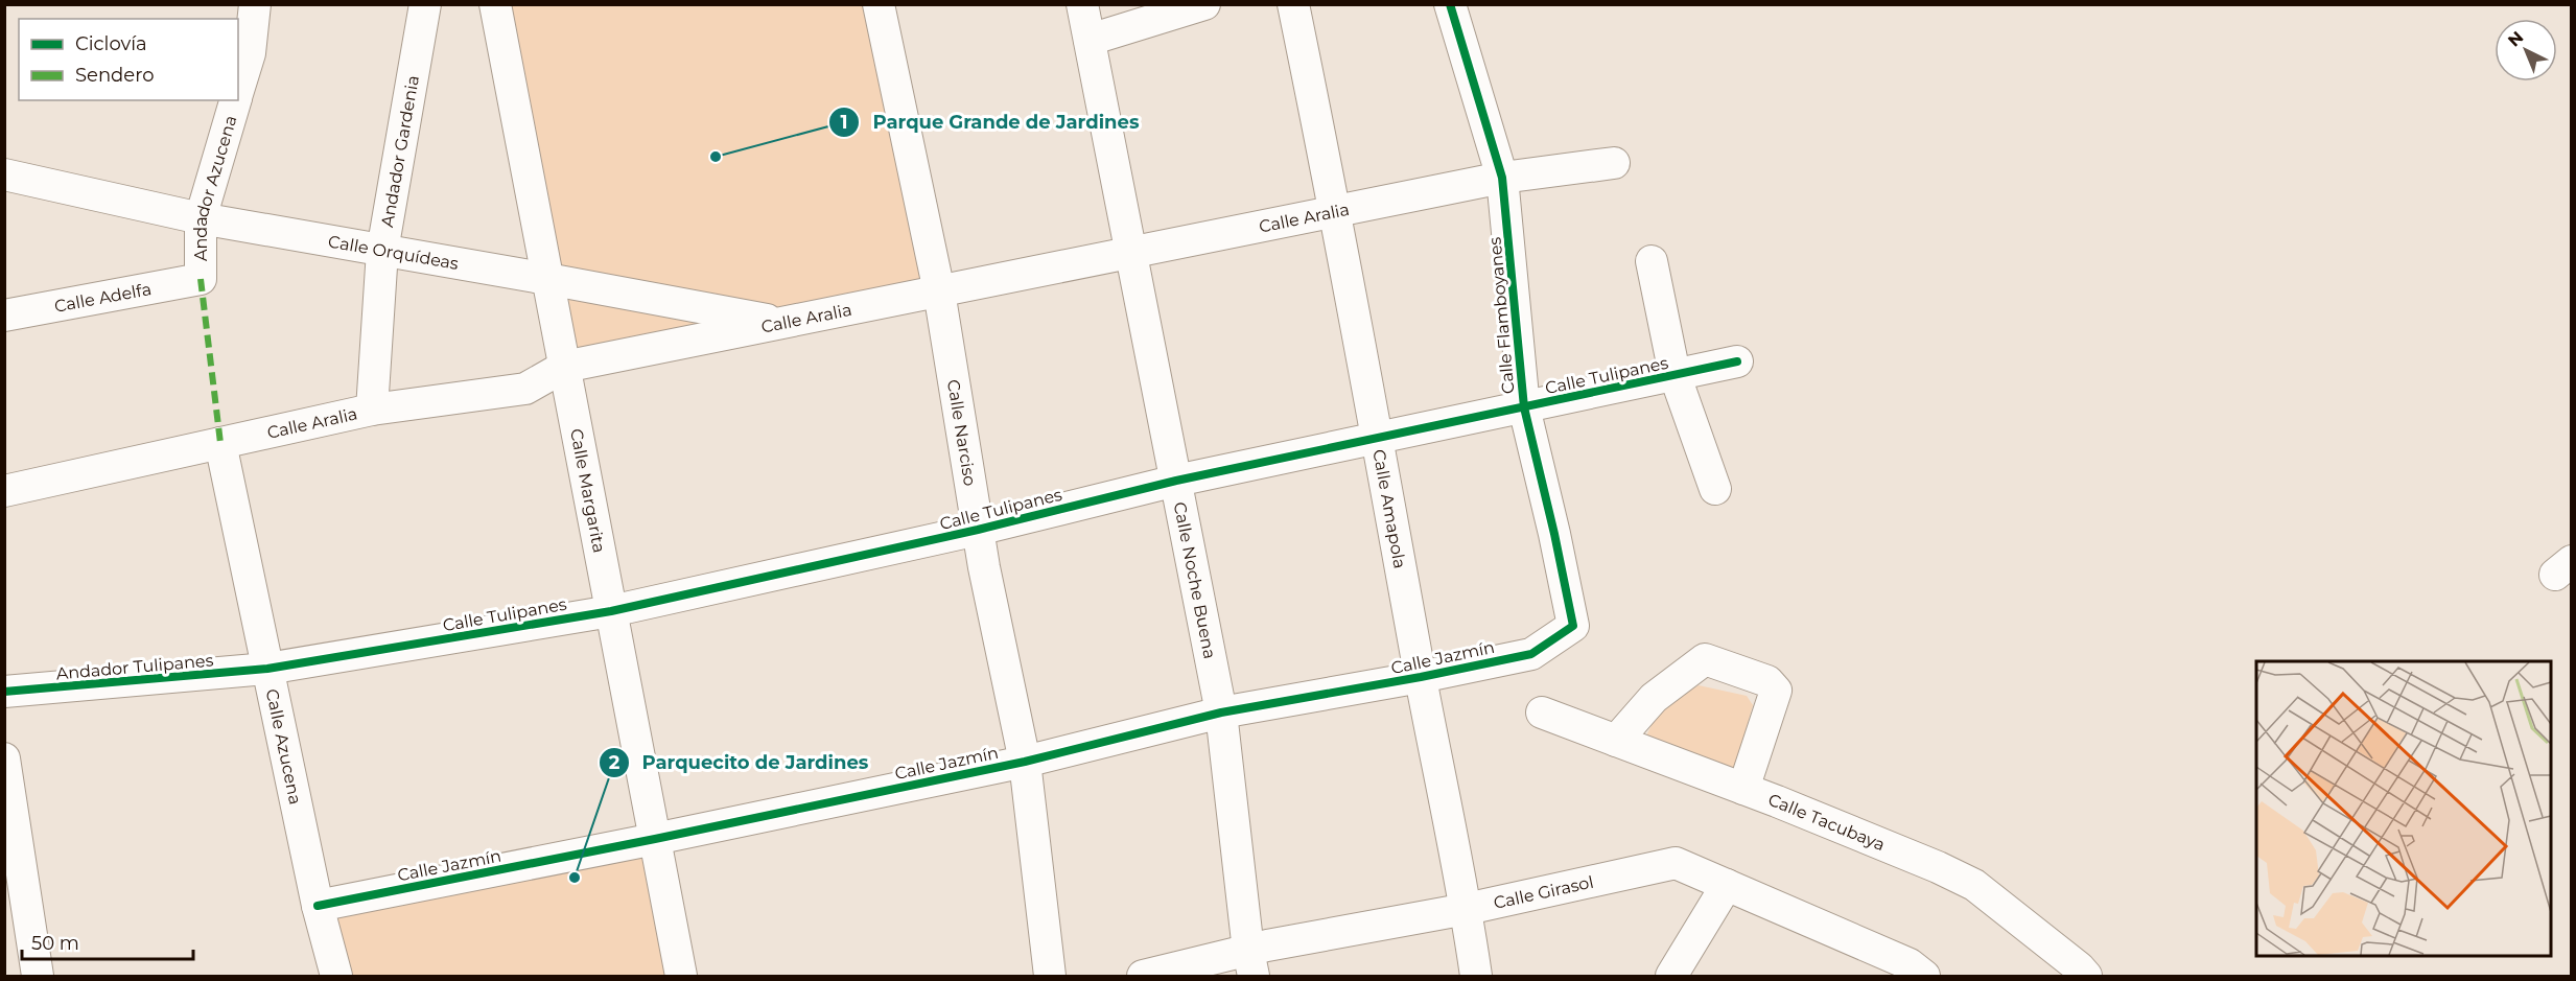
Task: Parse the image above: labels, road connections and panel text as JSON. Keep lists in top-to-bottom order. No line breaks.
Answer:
{"streets":{"street":["Andador Gardenia","Andador Azucena","Calle Aralia","Calle Orquídeas","Calle Adelfa","Calle Flamboyanes","Calle Tulipanes","Calle Narciso","Calle Margarita","Calle Amapola","Calle Noche Buena","Calle Jazmín","Andador Tulipanes","Calle Azucena","Calle Tacubaya","Calle Girasol"]},"crossings":[["Andador Gardenia","Calle Aralia"],["Andador Gardenia","Calle Orquídeas"],["Andador Azucena","Calle Orquídeas"],["Andador Azucena","Calle Adelfa"],["Calle Aralia","Calle Orquídeas"],["Calle Aralia","Calle Flamboyanes"],["Calle Aralia","Calle Narciso"],["Calle Aralia","Calle Margarita"],["Calle Aralia","Calle Amapola"],["Calle Aralia","Calle Noche Buena"],["Calle Aralia","Calle Azucena"],["Calle Orquídeas","Calle Margarita"],["Calle Flamboyanes","Calle Tulipanes"],["Calle Flamboyanes","Calle Jazmín"],["Calle Tulipanes","Calle Narciso"],["Calle Tulipanes","Calle Margarita"],["Calle Tulipanes","Calle Amapola"],["Calle Tulipanes","Calle Noche Buena"],["Calle Tulipanes","Andador Tulipanes"],["Calle Tulipanes","Calle Azucena"],["Calle Narciso","Calle Jazmín"],["Calle Margarita","Calle Jazmín"],["Calle Amapola","Calle Jazmín"],["Calle Amapola","Calle Girasol"],["Calle Noche Buena","Calle Jazmín"],["Calle Noche Buena","Calle Girasol"],["Calle Jazmín","Calle Azucena"],["Andador Tulipanes","Calle Azucena"]],"places":["Parque Grande de Jardines","Parquecito de Jardines"],"legend":["Ciclovía","Sendero"],"scale_bar":"50 m","north":"top left"}
